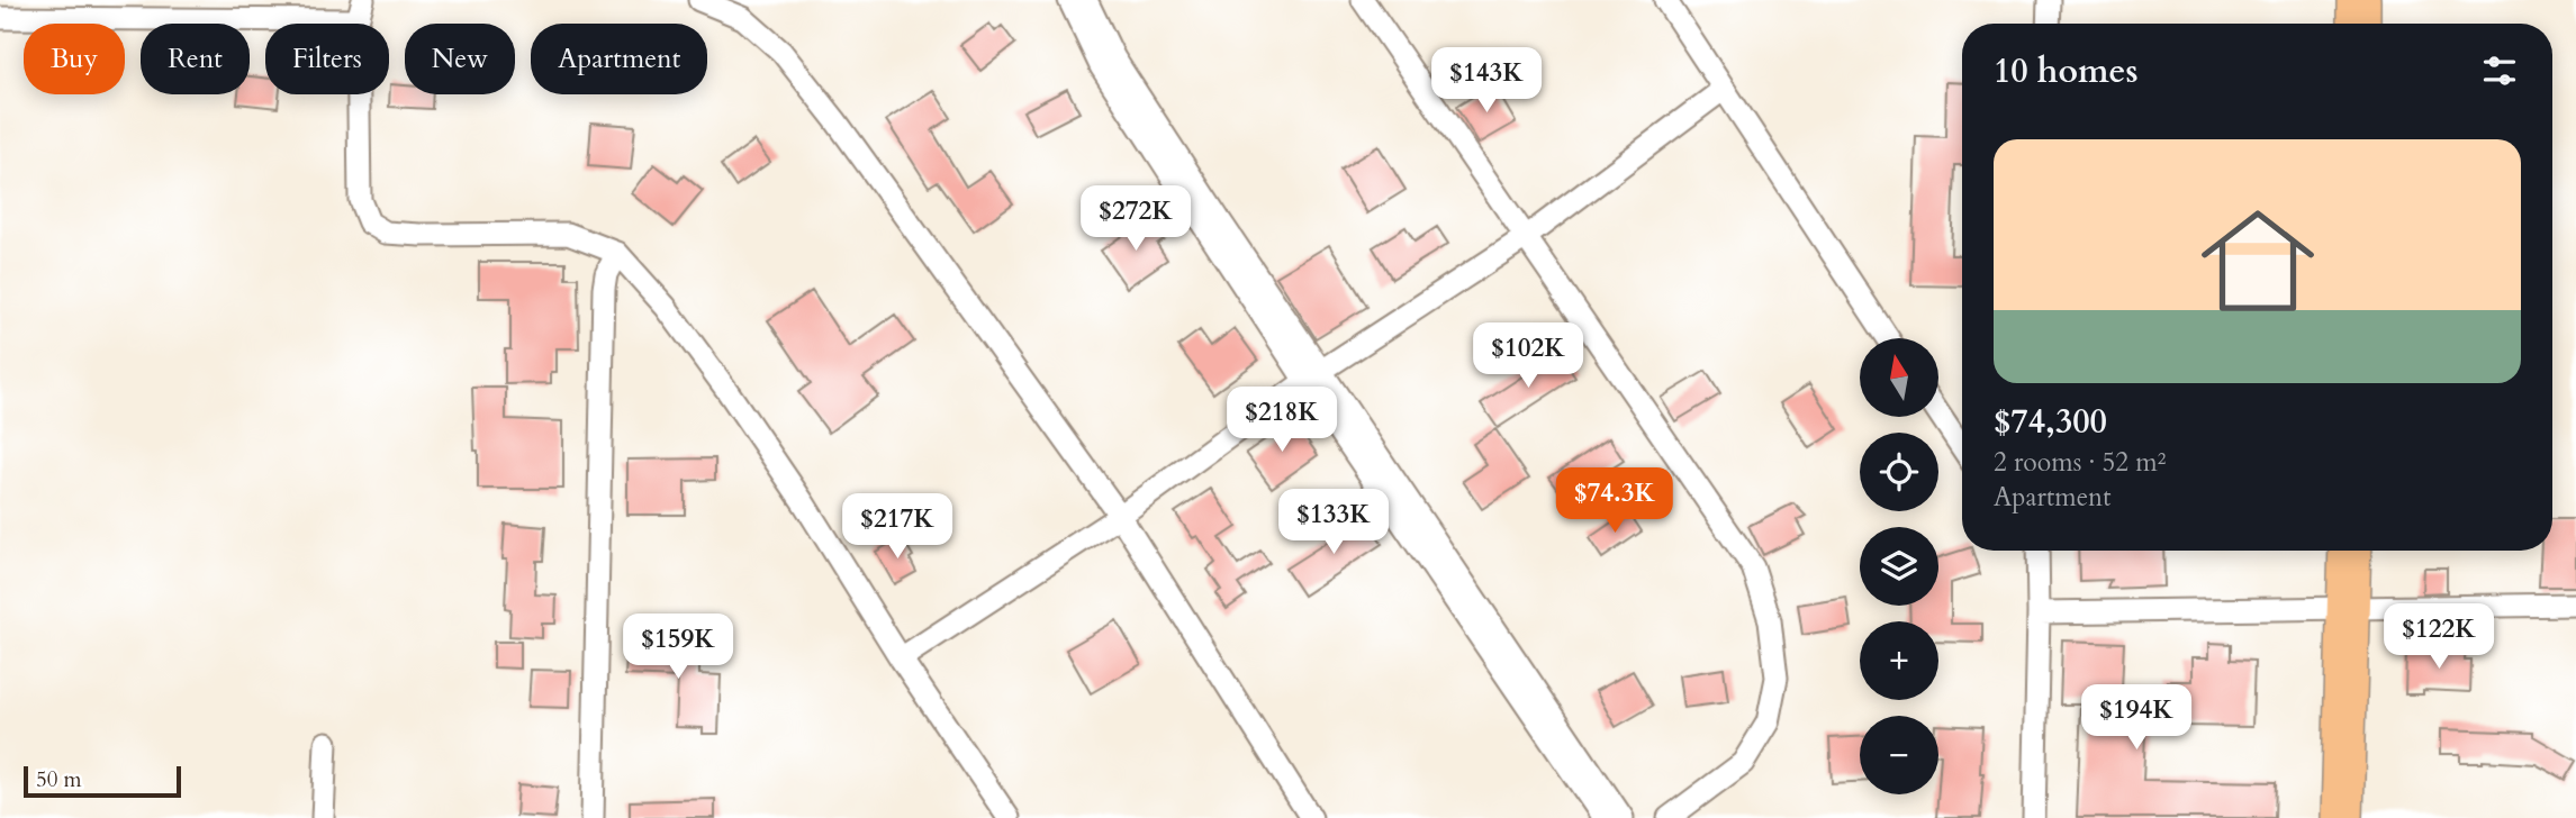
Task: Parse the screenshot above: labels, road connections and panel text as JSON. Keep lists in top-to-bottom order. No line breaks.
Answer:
{"scale_bar":"50 m","north":"top","page":{"chip":["Buy","Rent","Filters","New","Apartment"],"heading":"10 homes","price":["$143K","$272K","$102K","$218K","$74.3K","$133K","$217K","$122K","$159K","$194K"],"list":[{"name":"$74,300","note":"2 rooms · 52 m² · Apartment"}],"map_buttons":["+","−"],"scale":"50 m"}}
